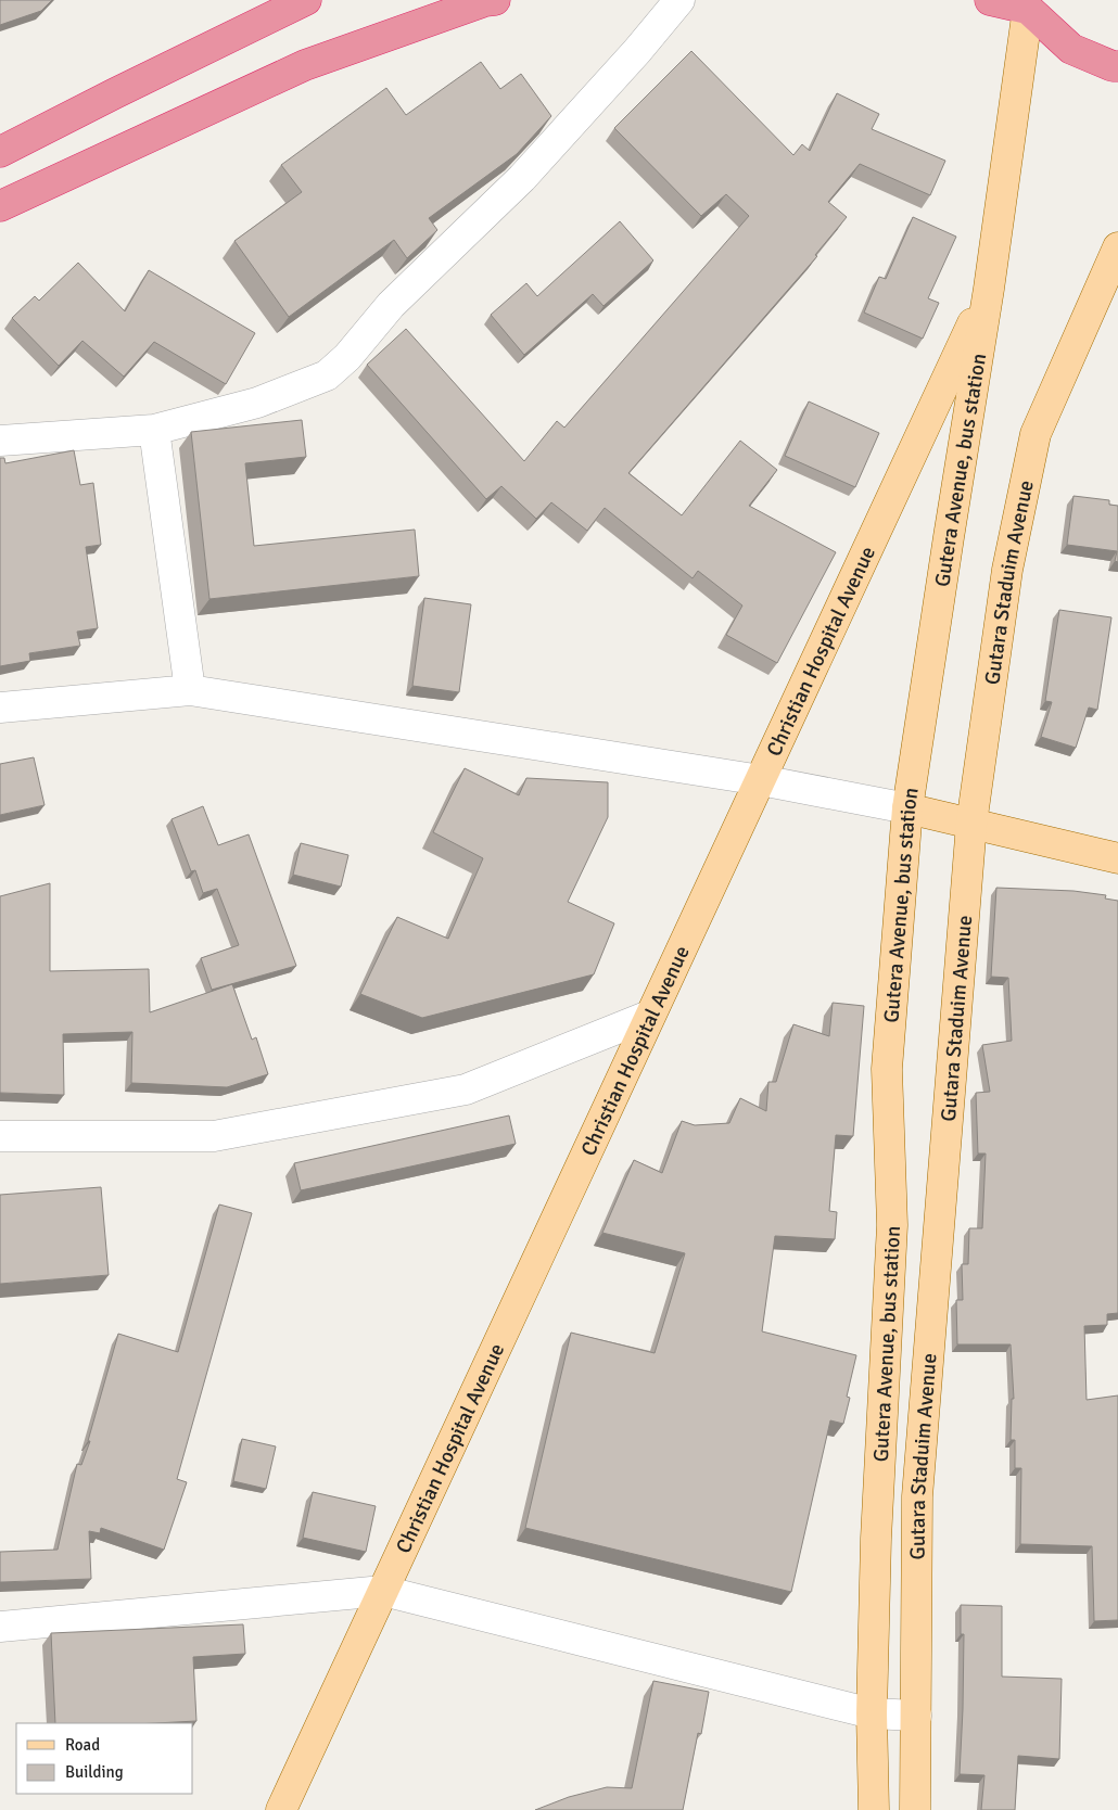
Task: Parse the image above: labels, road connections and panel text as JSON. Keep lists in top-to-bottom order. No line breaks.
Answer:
{"streets":{"main road":["Gutera Avenue, bus station","Gutara Staduim Avenue","Christian Hospital Avenue"]},"crossings":[["Gutera Avenue, bus station","Christian Hospital Avenue"]],"legend":["Road","Building"]}
